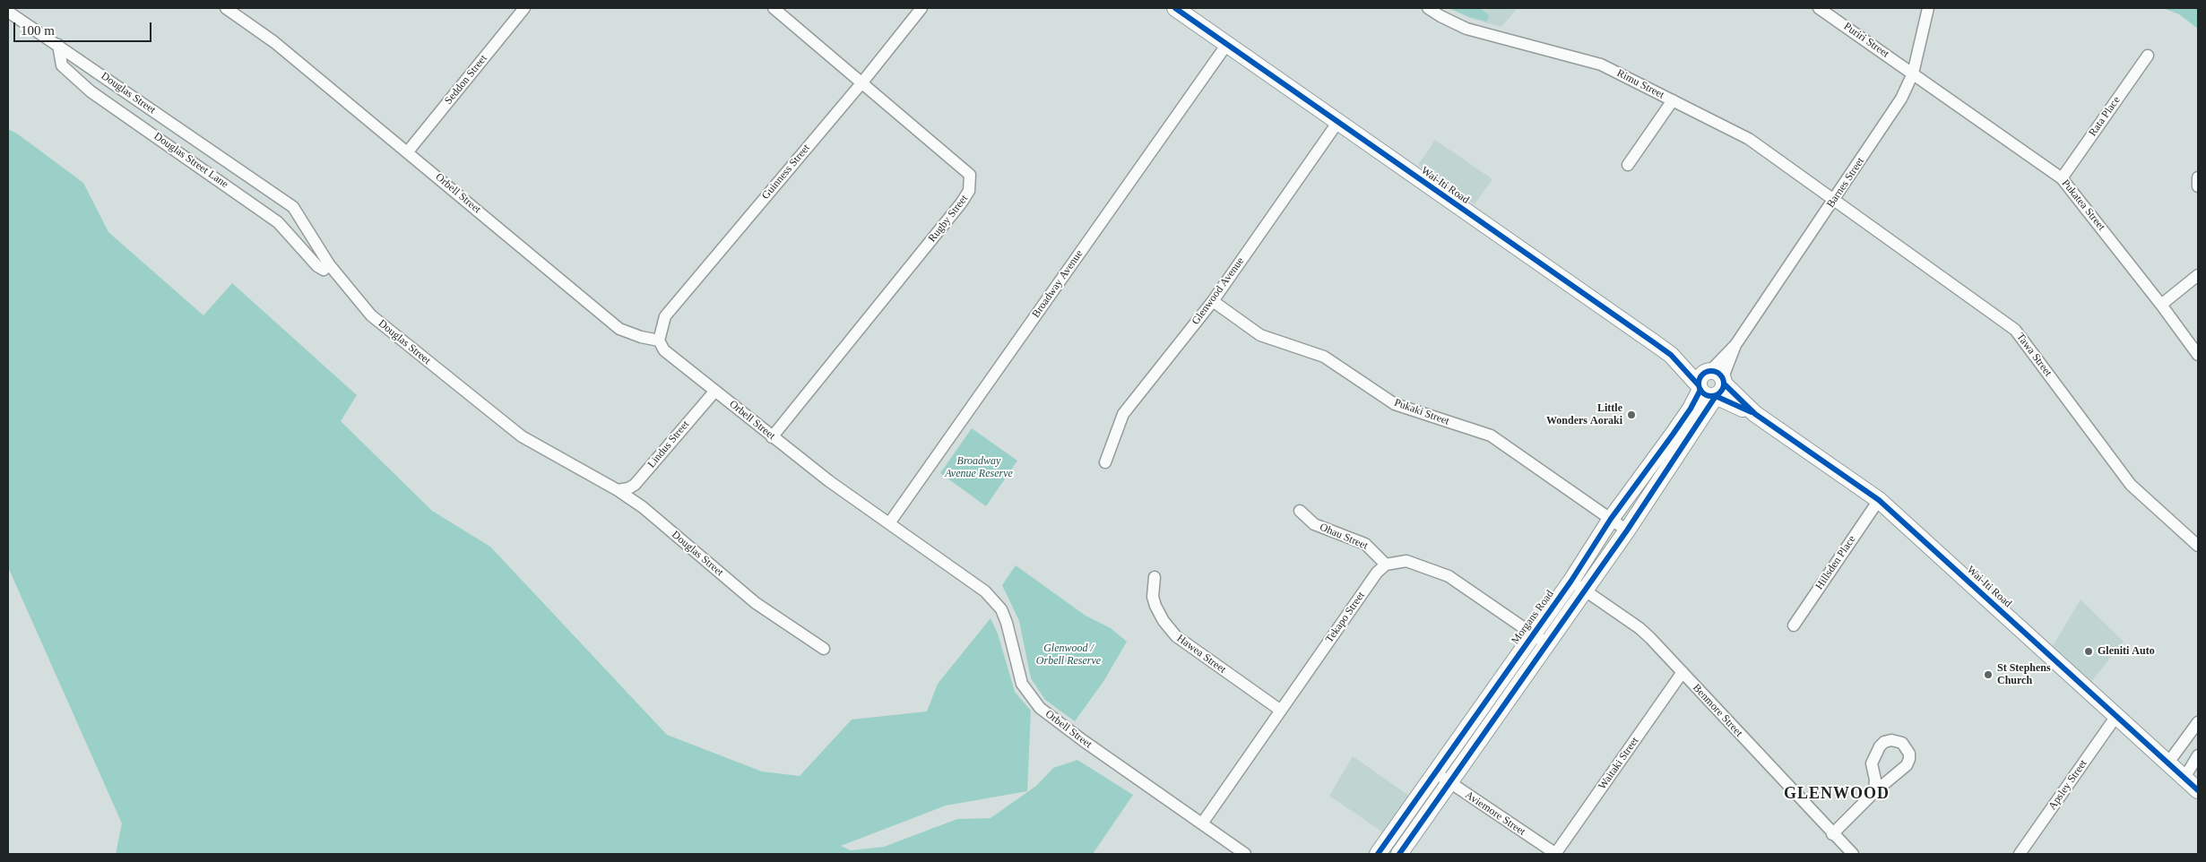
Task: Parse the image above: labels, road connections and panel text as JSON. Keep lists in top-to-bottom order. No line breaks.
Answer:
{"streets":{"street":["Puriri Street","Seddon Street","Rimu Street","Douglas Street","Rata Place","Douglas Street Lane","Guinness Street","Barnes Street","Wai-Iti Road","Orbell Street","Pukatea Street","Rugby Street","Broadway Avenue","Glenwood Avenue","Tawa Street","Pukaki Street","Lindus Street","Ohau Street","Hillsden Place","Tekapo Street","Morgans Road","Hawea Street","Benmore Street","Waitaki Street","Apsley Street","Aviemore Street"]},"crossings":[["Puriri Street","Barnes Street"],["Puriri Street","Pukatea Street"],["Seddon Street","Orbell Street"],["Rimu Street","Barnes Street"],["Rimu Street","Tawa Street"],["Douglas Street","Douglas Street Lane"],["Douglas Street","Lindus Street"],["Rata Place","Pukatea Street"],["Guinness Street","Orbell Street"],["Guinness Street","Rugby Street"],["Barnes Street","Wai-Iti Road"],["Barnes Street","Pukatea Street"],["Barnes Street","Tawa Street"],["Barnes Street","Morgans Road"],["Wai-Iti Road","Broadway Avenue"],["Wai-Iti Road","Glenwood Avenue"],["Wai-Iti Road","Hillsden Place"],["Wai-Iti Road","Morgans Road"],["Wai-Iti Road","Apsley Street"],["Orbell Street","Rugby Street"],["Orbell Street","Broadway Avenue"],["Orbell Street","Lindus Street"],["Orbell Street","Tekapo Street"],["Glenwood Avenue","Pukaki Street"],["Pukaki Street","Morgans Road"],["Ohau Street","Tekapo Street"],["Tekapo Street","Hawea Street"],["Morgans Road","Benmore Street"],["Morgans Road","Aviemore Street"],["Benmore Street","Waitaki Street"],["Waitaki Street","Aviemore Street"]],"districts":["GLENWOOD"],"parks":["Broadway Avenue Reserve","Glenwood / Orbell Reserve"],"places":["Little Wonders Aoraki","Gleniti Auto","St Stephens Church"],"scale_bar":"100 m"}
